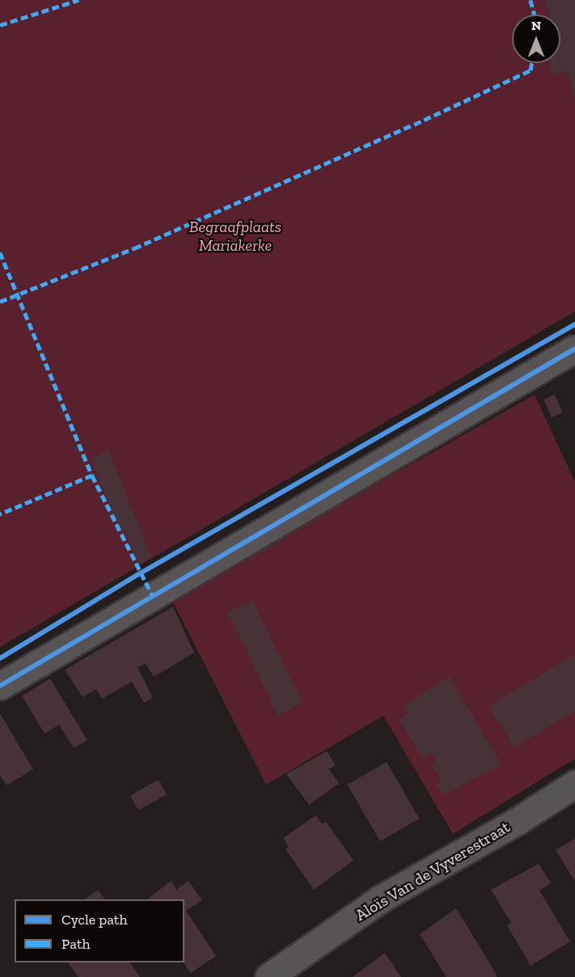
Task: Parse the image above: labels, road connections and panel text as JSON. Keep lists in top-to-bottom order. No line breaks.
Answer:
{"streets":{"street":["Aloïs Van de Vyverestraat"]},"parks":["Begraafplaats Mariakerke"],"legend":["Cycle path","Path"],"north":"top"}
